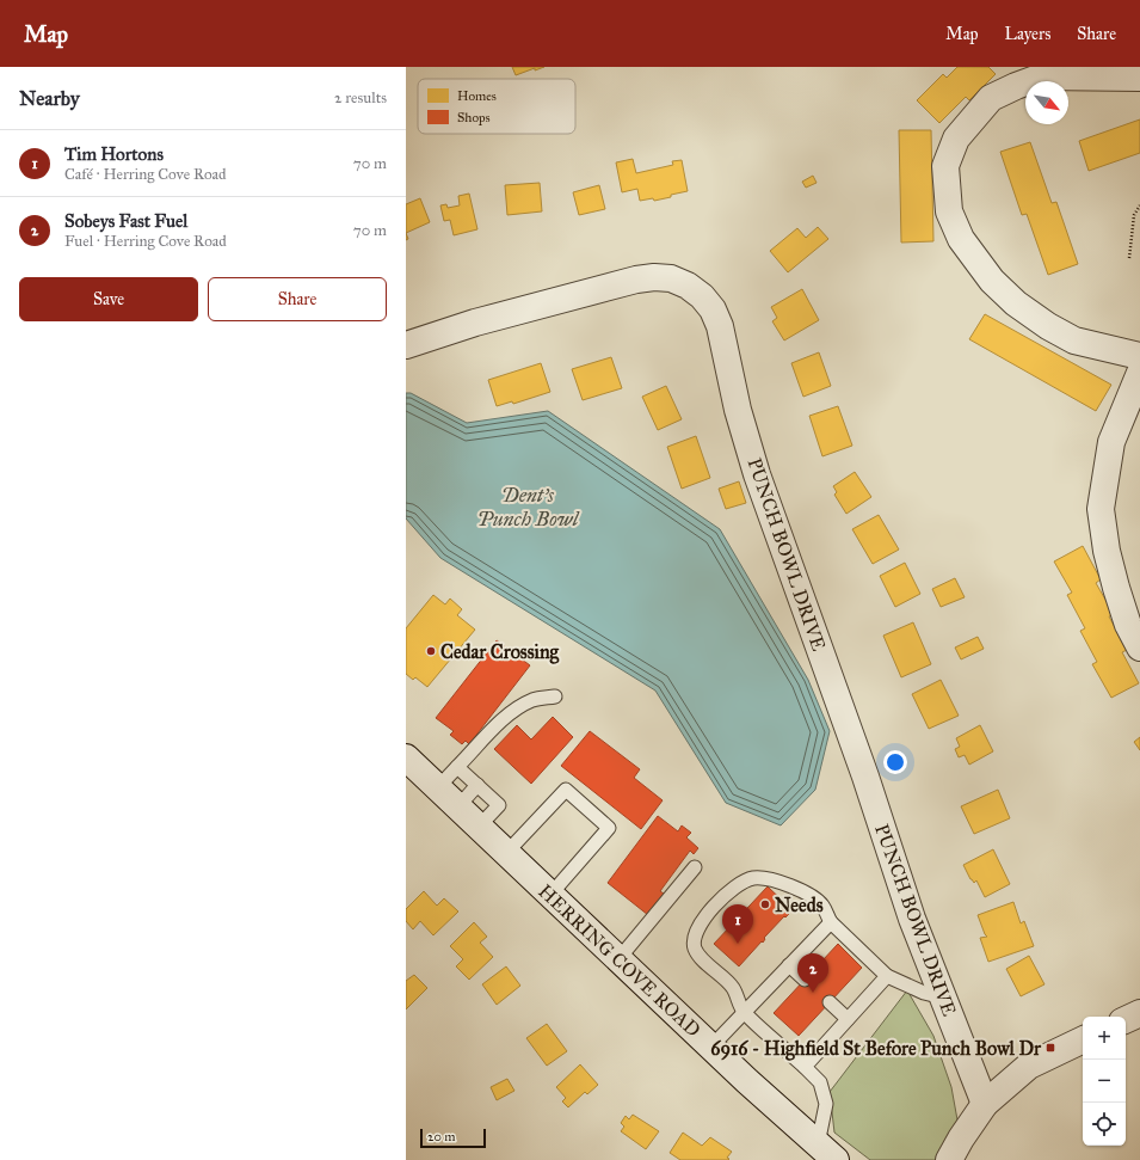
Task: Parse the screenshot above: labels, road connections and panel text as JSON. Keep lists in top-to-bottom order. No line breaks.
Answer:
{"streets":{"street":["PUNCH BOWL DRIVE","HERRING COVE ROAD"]},"water":["Dent's Punch Bowl"],"places":{"other":["Cedar Crossing","Needs"],"transit":["6916 - Highfield St Before Punch Bowl Dr"]},"legend":["Homes","Shops"],"scale_bar":"20 m","north":"bottom right","page":{"header":"Map","nav":["Map","Layers","Share"],"heading":["Nearby","2 results"],"list":[{"mark":"1","name":"Tim Hortons","note":"Café · Herring Cove Road","value":"70 m"},{"mark":"2","name":"Sobeys Fast Fuel","note":"Fuel · Herring Cove Road","value":"70 m"}],"buttons":["Save","Share"],"pins":["1","2"],"map_buttons":["+","−"],"scale":"20 m"}}
